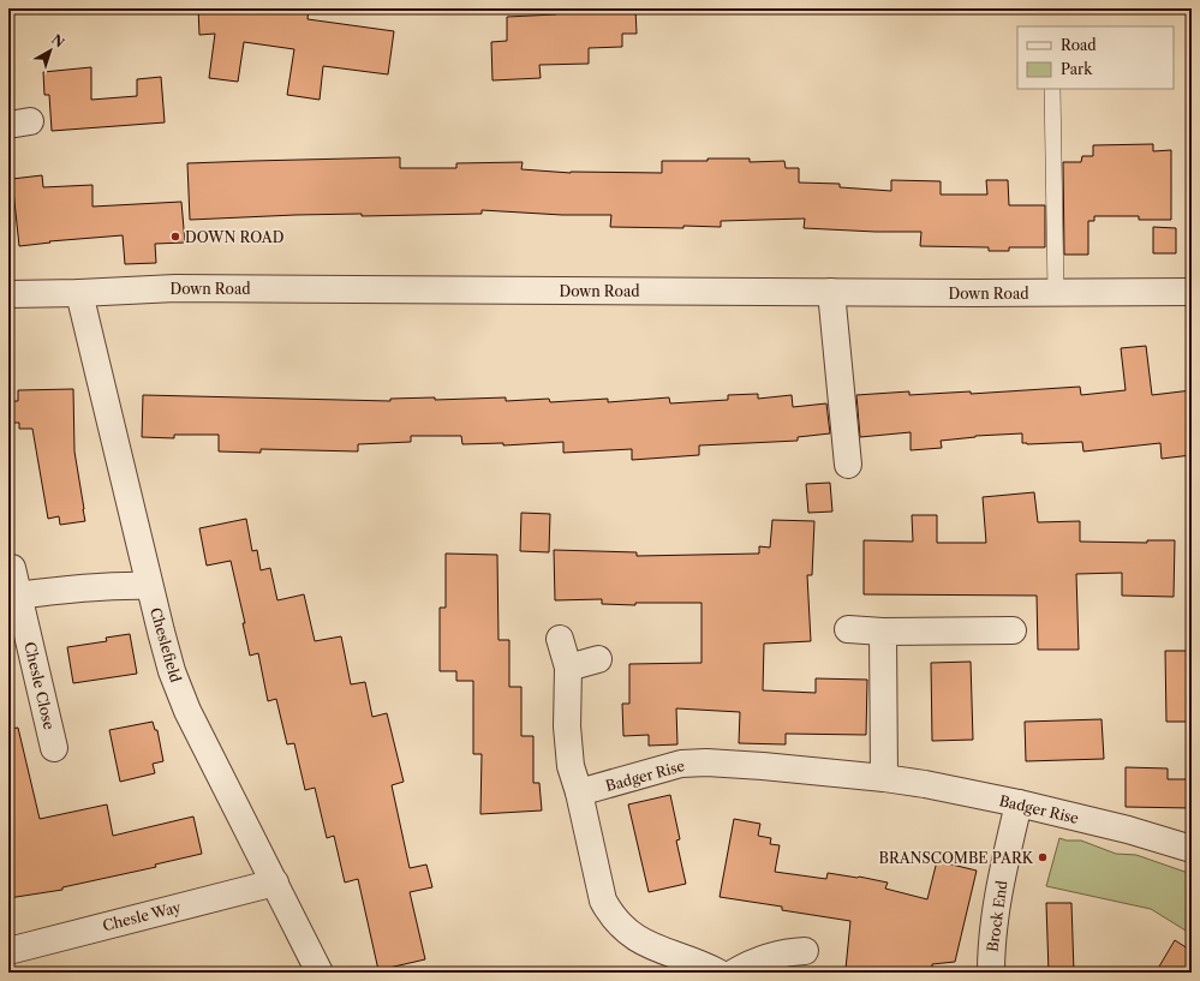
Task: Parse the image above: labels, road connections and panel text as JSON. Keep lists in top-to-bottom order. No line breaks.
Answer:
{"streets":{"street":["Down Road","Cheslefield","Chesle Close","Badger Rise","Chesle Way","Brock End"]},"crossings":[["Down Road","Cheslefield"],["Cheslefield","Chesle Way"],["Badger Rise","Brock End"]],"places":["DOWN ROAD","BRANSCOMBE PARK"],"legend":["Road","Park"],"north":"top right"}
